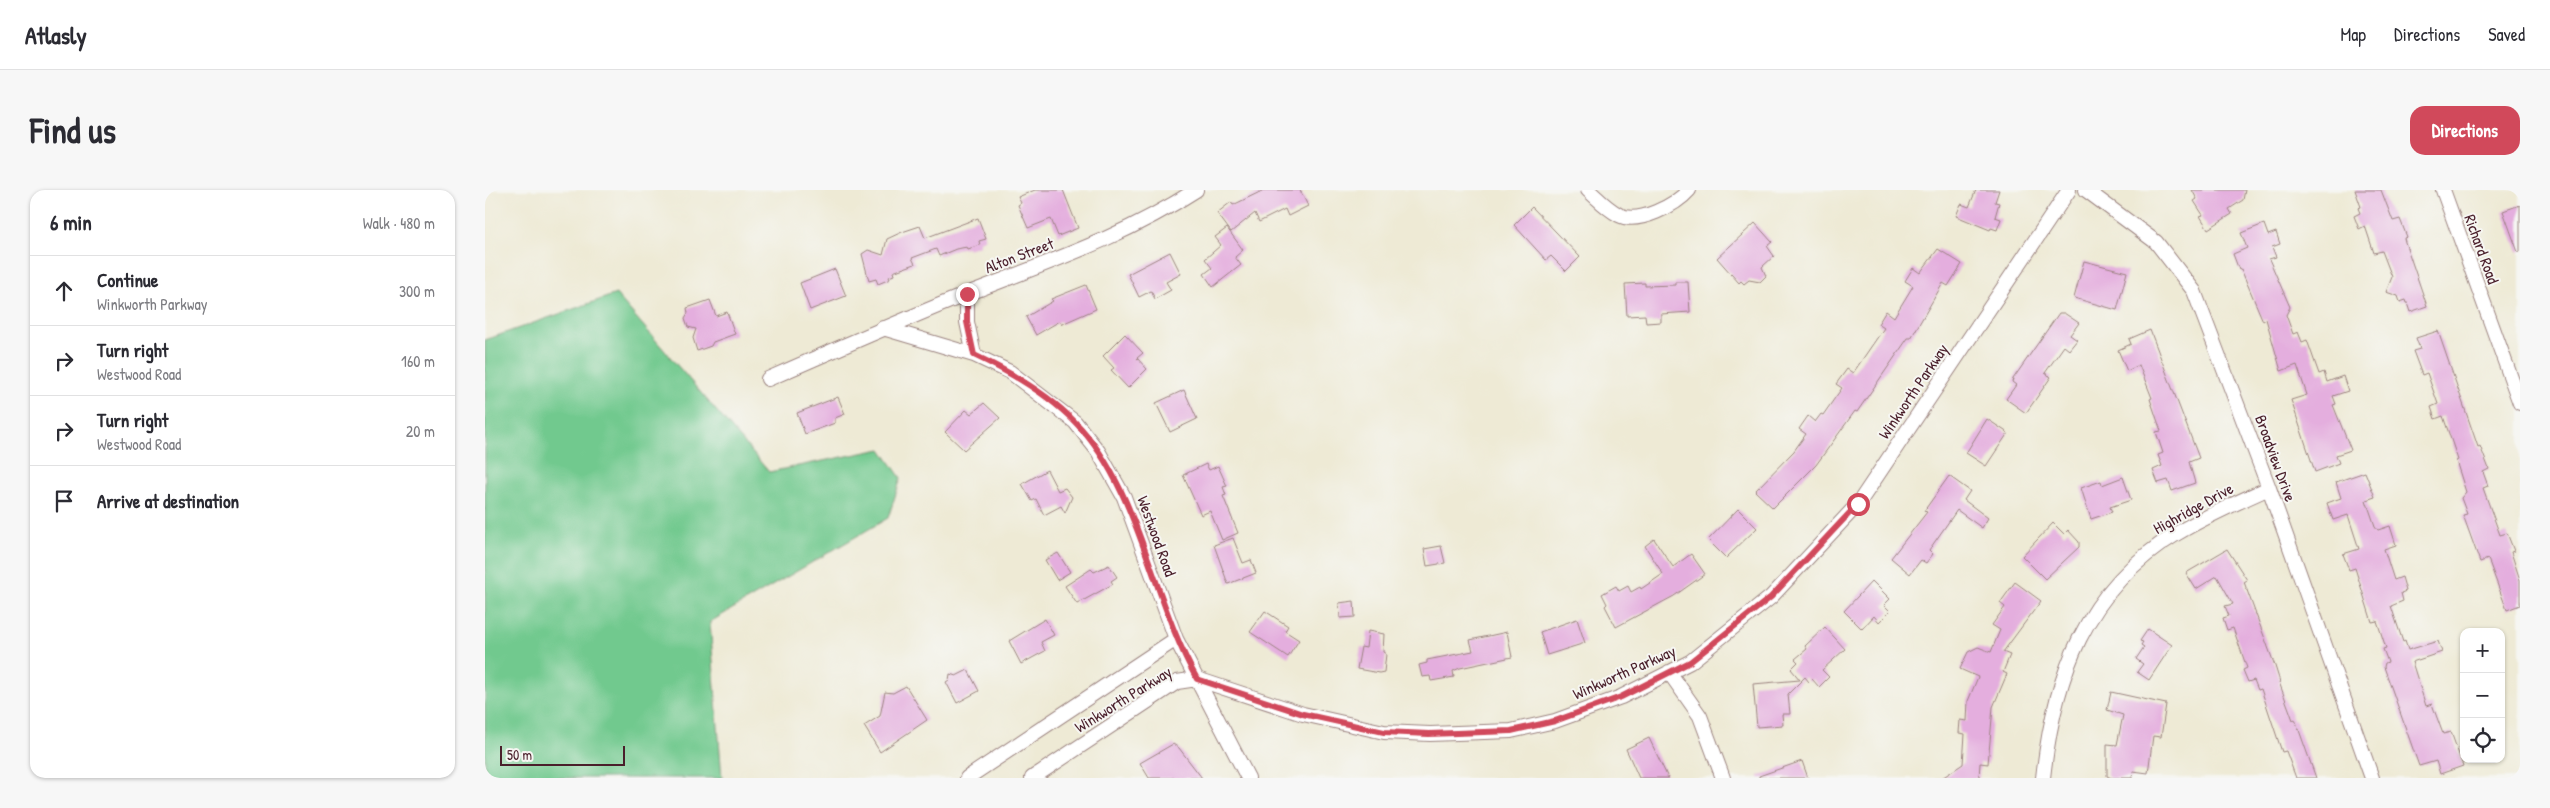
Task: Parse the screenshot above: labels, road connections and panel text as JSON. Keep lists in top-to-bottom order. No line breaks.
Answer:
{"streets":{"street":["Richard Road","Alton Street","Winkworth Parkway","Broadview Drive","Highridge Drive","Westwood Road"]},"crossings":[["Alton Street","Westwood Road"],["Winkworth Parkway","Westwood Road"],["Broadview Drive","Highridge Drive"]],"scale_bar":"50 m","page":{"header":"Atlasly","nav":["Map","Directions","Saved"],"buttons":"Directions","title":"Find us","heading":["6 min","Walk · 480 m"],"list":[["Continue","Winkworth Parkway","300 m"],["Turn right","Westwood Road","160 m"],["Turn right","Westwood Road","20 m"],"Arrive at destination"],"map_buttons":["+","−"],"scale":"50 m"}}
